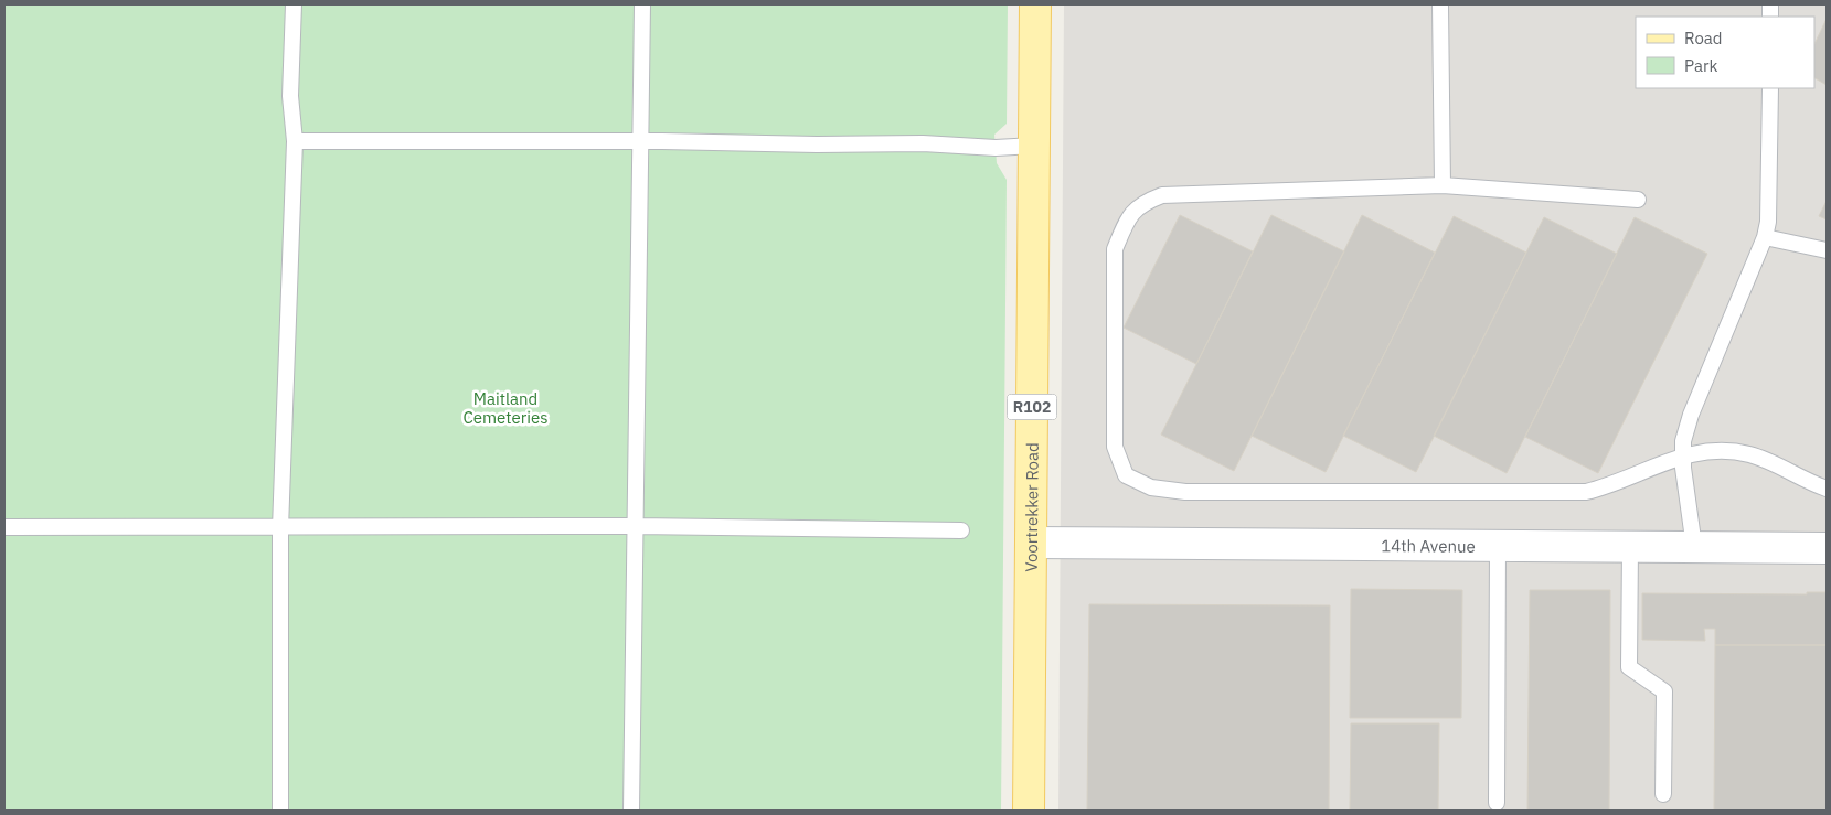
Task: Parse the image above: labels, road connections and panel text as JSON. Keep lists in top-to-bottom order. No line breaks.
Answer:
{"streets":{"main road":["R102","Voortrekker Road"],"street":["14th Avenue"]},"crossings":[["Voortrekker Road","14th Avenue"]],"parks":["Maitland Cemeteries"],"legend":["Road","Park"]}
